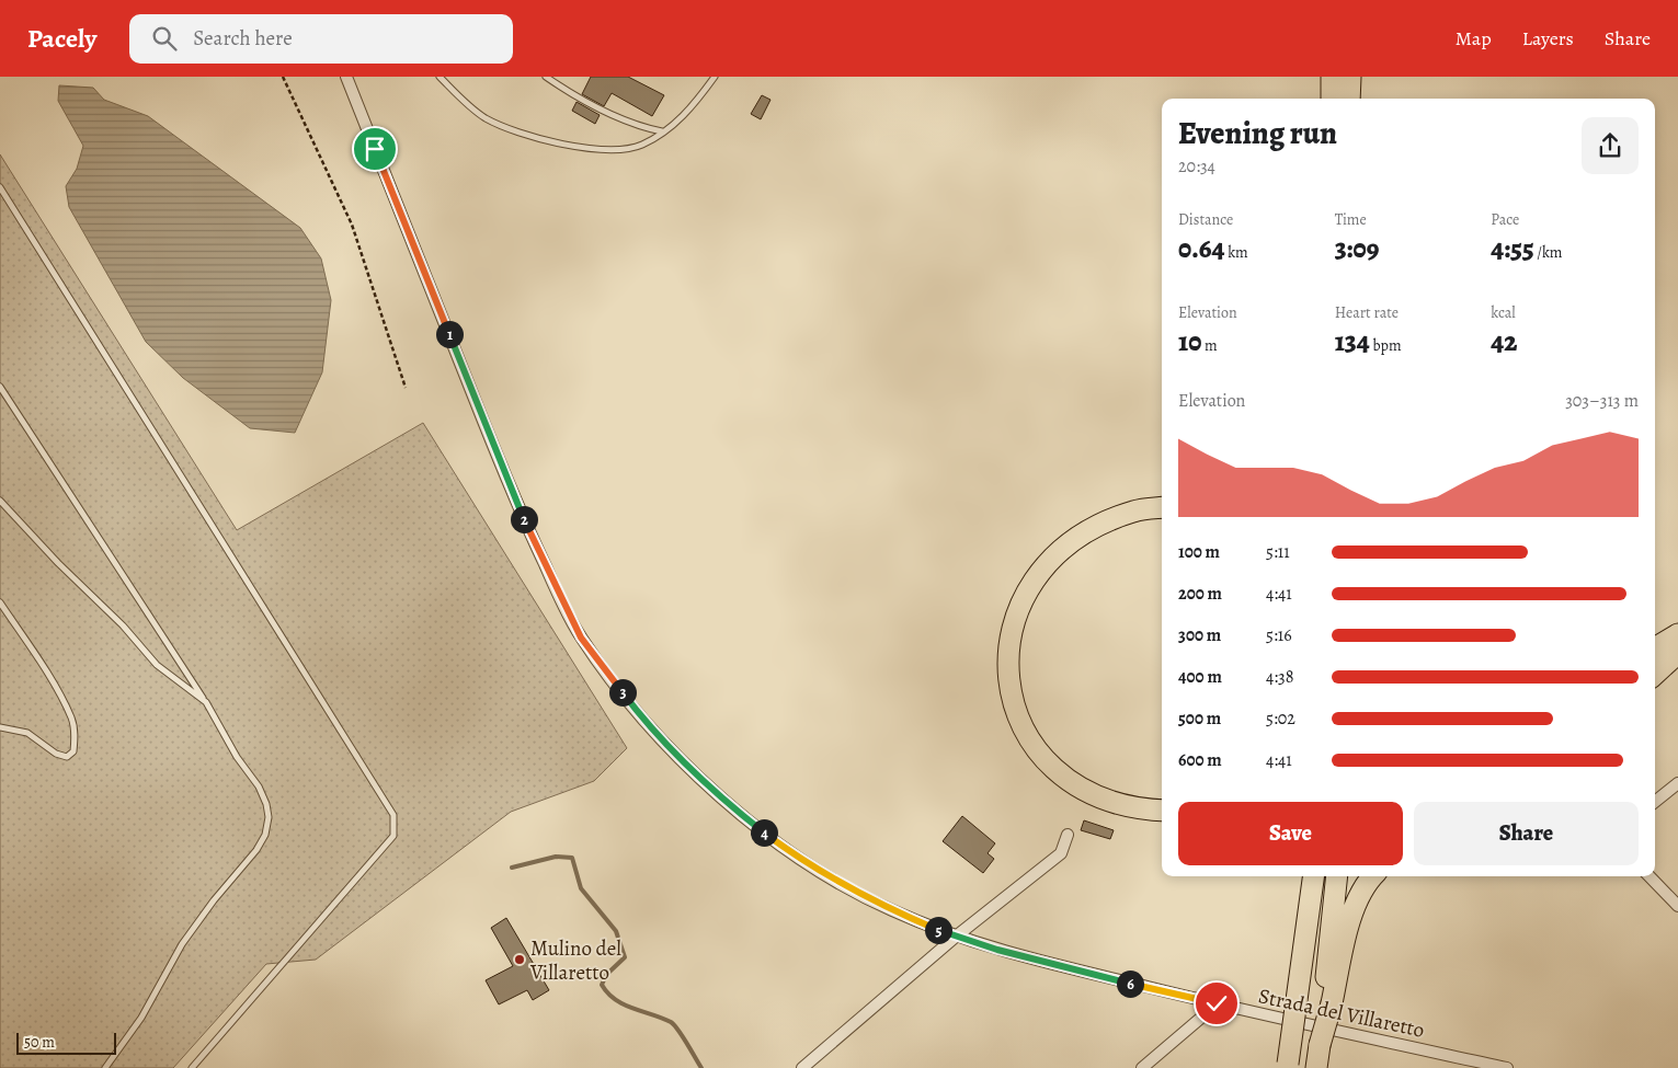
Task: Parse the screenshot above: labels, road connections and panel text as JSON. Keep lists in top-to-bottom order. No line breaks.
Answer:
{"streets":{"street":["Strada del Villaretto"]},"places":["Mulino del Villaretto"],"scale_bar":"50 m","page":{"header":"Pacely","search":"Search here","nav":["Map","Layers","Share"],"heading":["Evening run","20:34"],"stats":[["Distance","0.64 km"],["Time","3:09"],["Pace","4:55 /km"],["Elevation","10 m"],["Heart rate","134 bpm"],["kcal","42"]],"pins":["1","2","3","4","5","6"],"chart":["Elevation","303–313 m"],"list":[{"name":"100 m","note":"5:11"},{"name":"200 m","note":"4:41"},{"name":"300 m","note":"5:16"},{"name":"400 m","note":"4:38"},{"name":"500 m","note":"5:02"},{"name":"600 m","note":"4:41"}],"buttons":["Save","Share"],"scale":"50 m"}}
